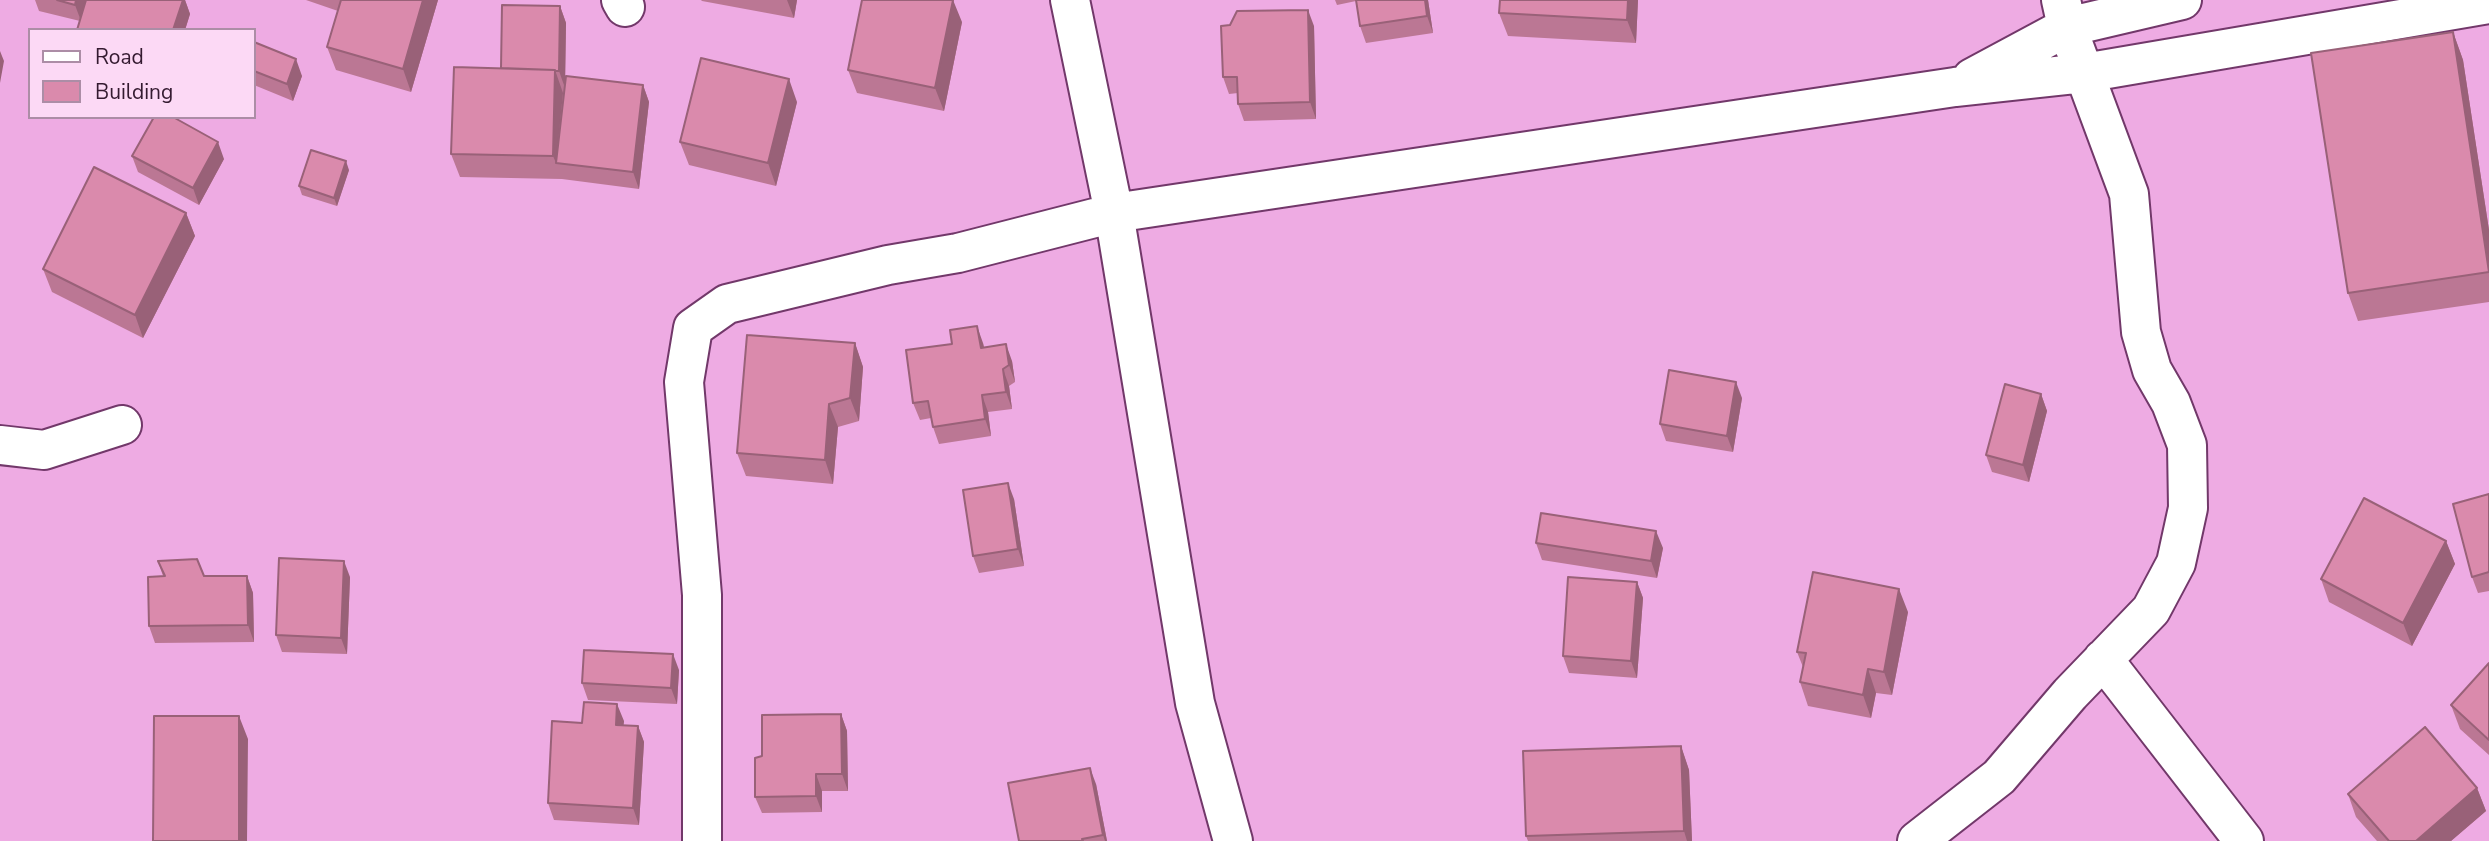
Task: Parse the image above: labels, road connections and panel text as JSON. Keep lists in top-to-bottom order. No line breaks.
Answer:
{"legend":["Road","Building"]}
